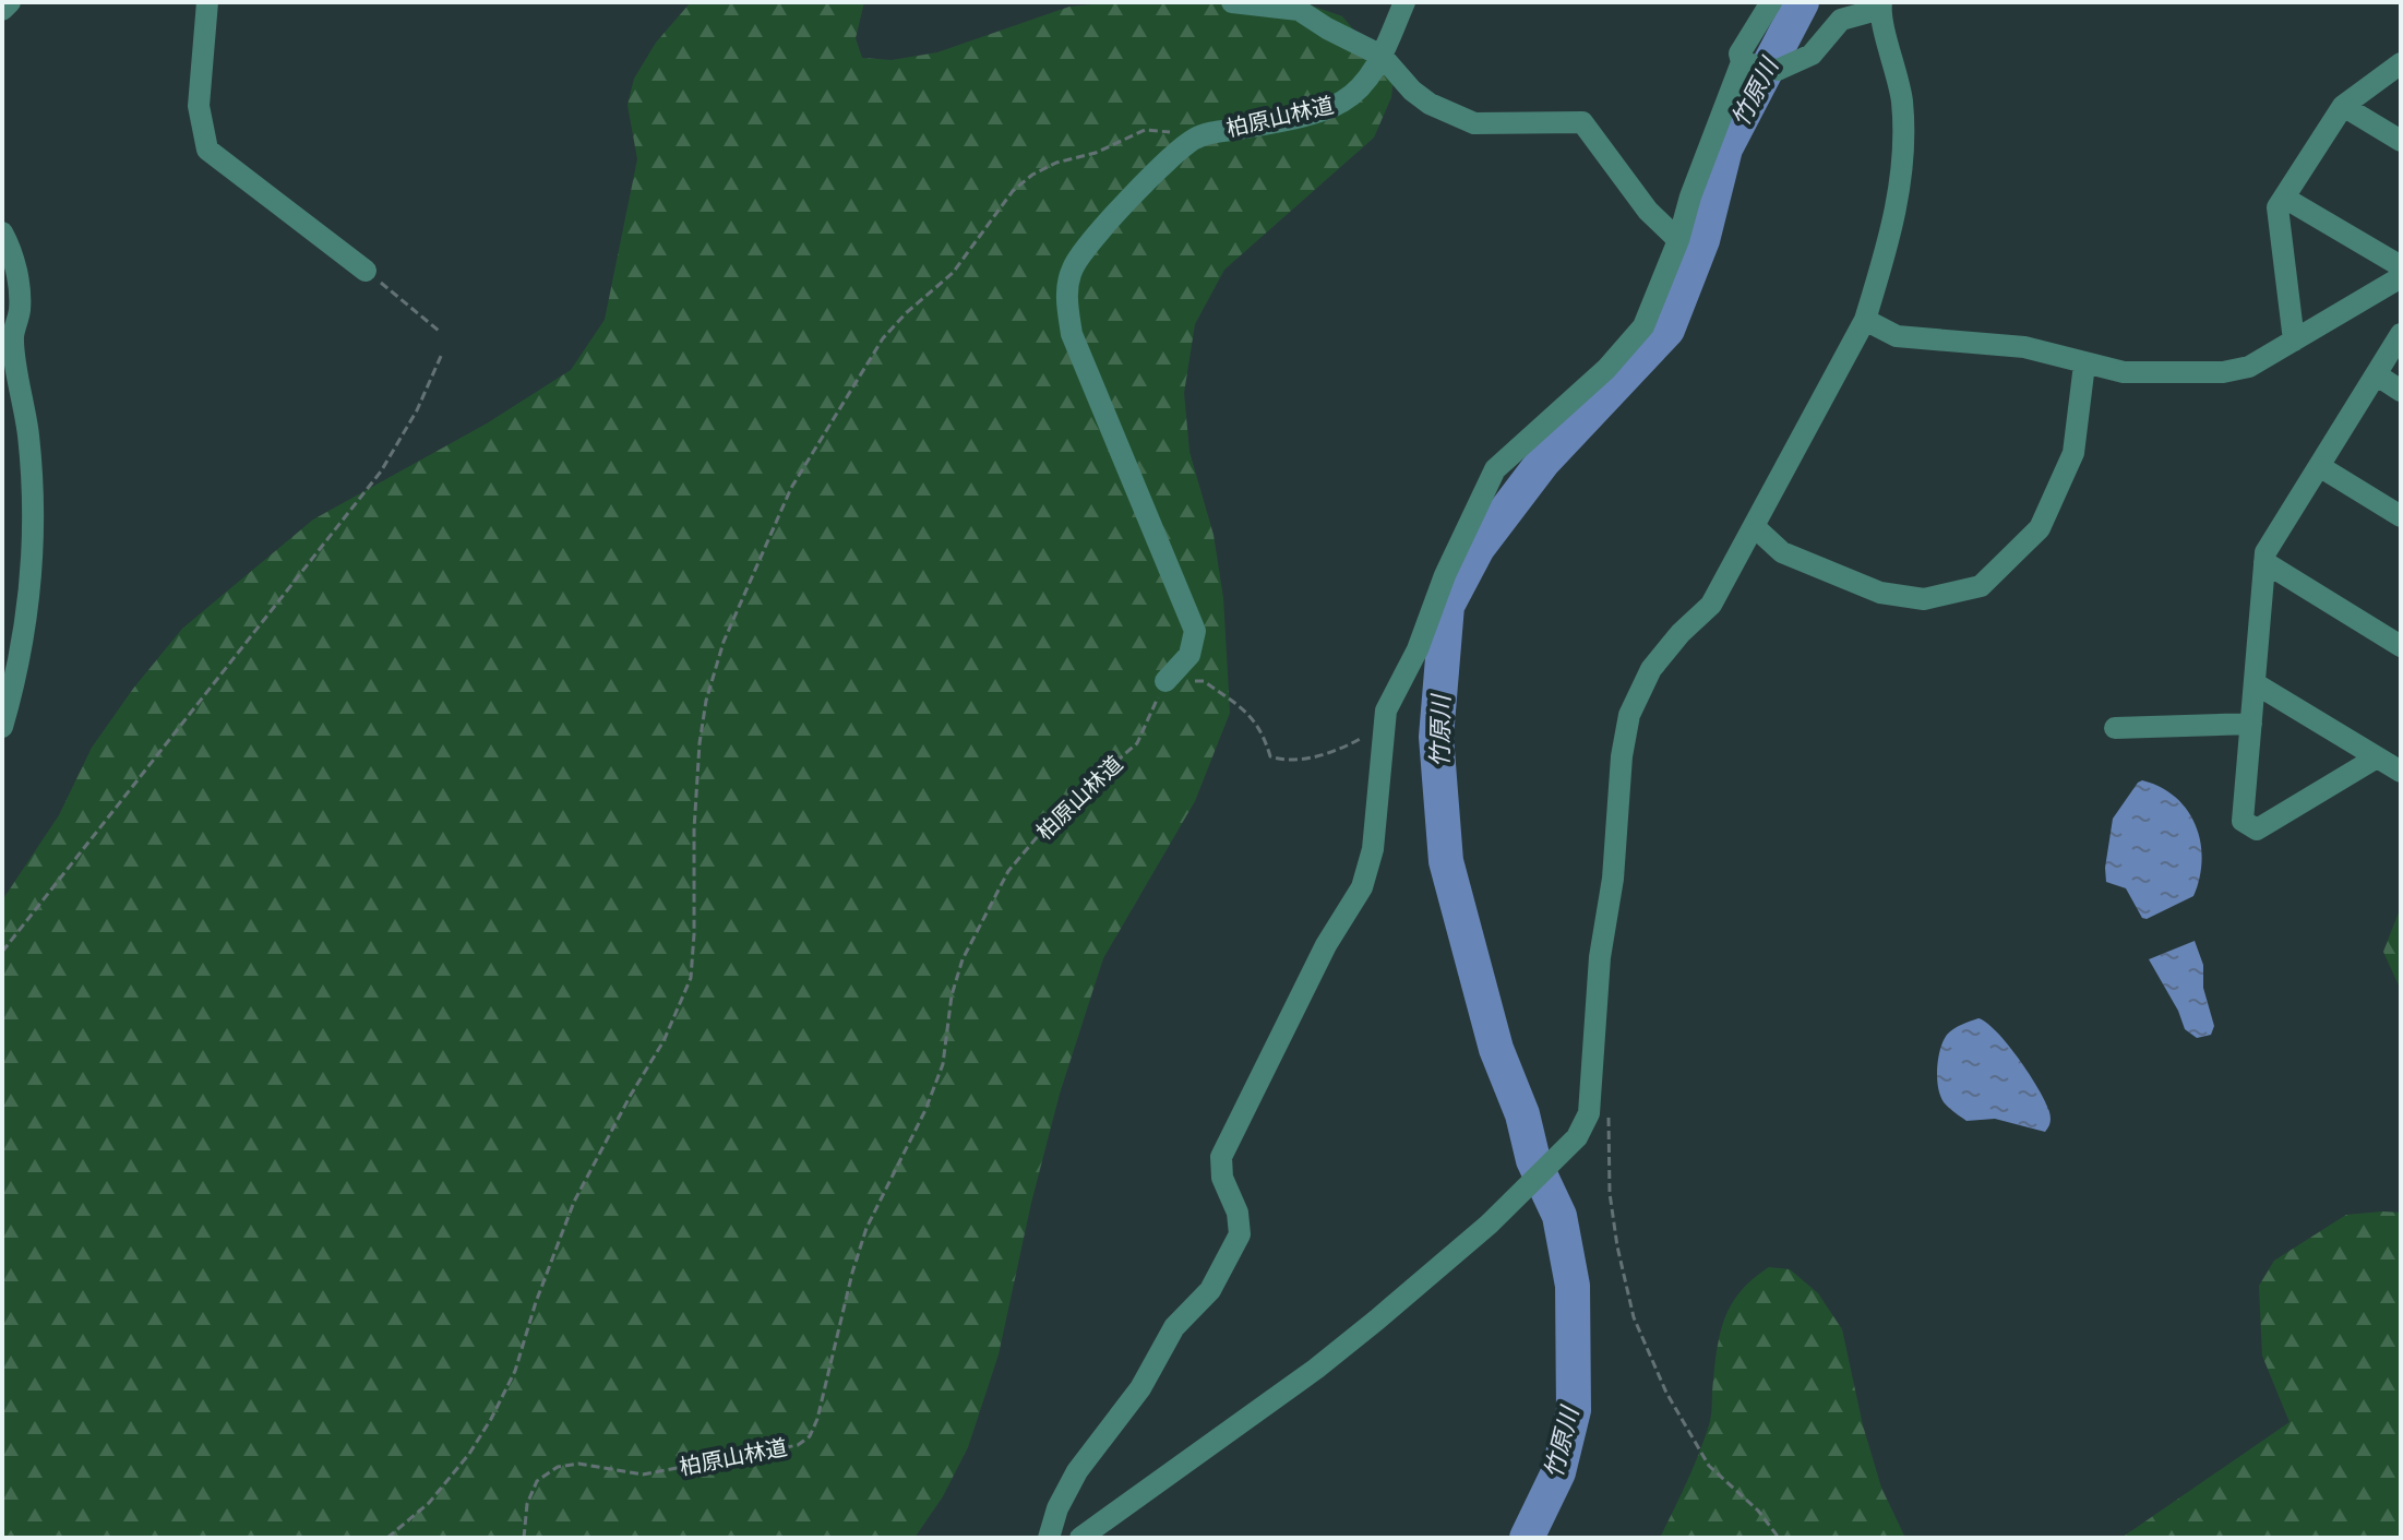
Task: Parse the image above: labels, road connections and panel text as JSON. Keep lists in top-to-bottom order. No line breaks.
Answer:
{"streets":{"street":["柏原山林道"]},"water":["竹原川"]}
